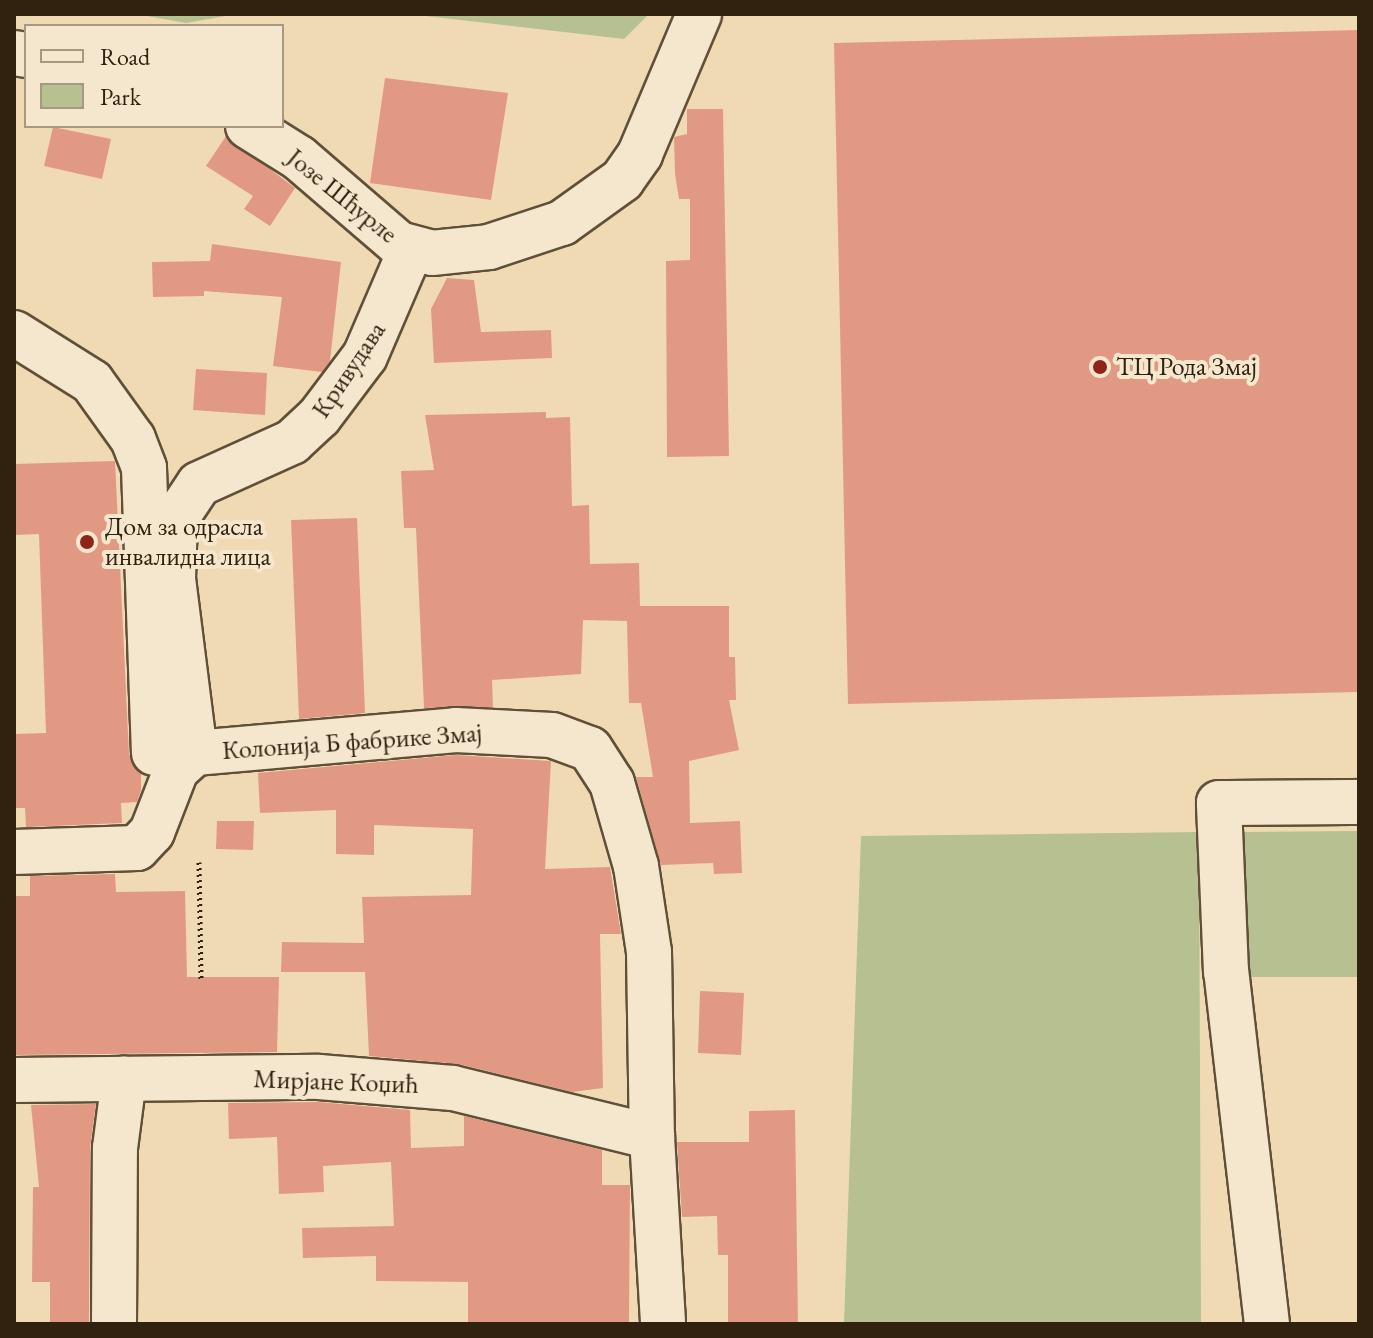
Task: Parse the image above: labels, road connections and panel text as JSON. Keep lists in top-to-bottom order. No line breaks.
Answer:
{"streets":{"street":["Јозе Шћурле","Кривудава","Колонија Б фабрике Змај","Мирјане Коџић"]},"crossings":[["Јозе Шћурле","Кривудава"],["Кривудава","Колонија Б фабрике Змај"],["Колонија Б фабрике Змај","Мирјане Коџић"]],"places":["ТЦ Рода Змај","Дом за одрасла инвалидна лица"],"legend":["Road","Park"]}
